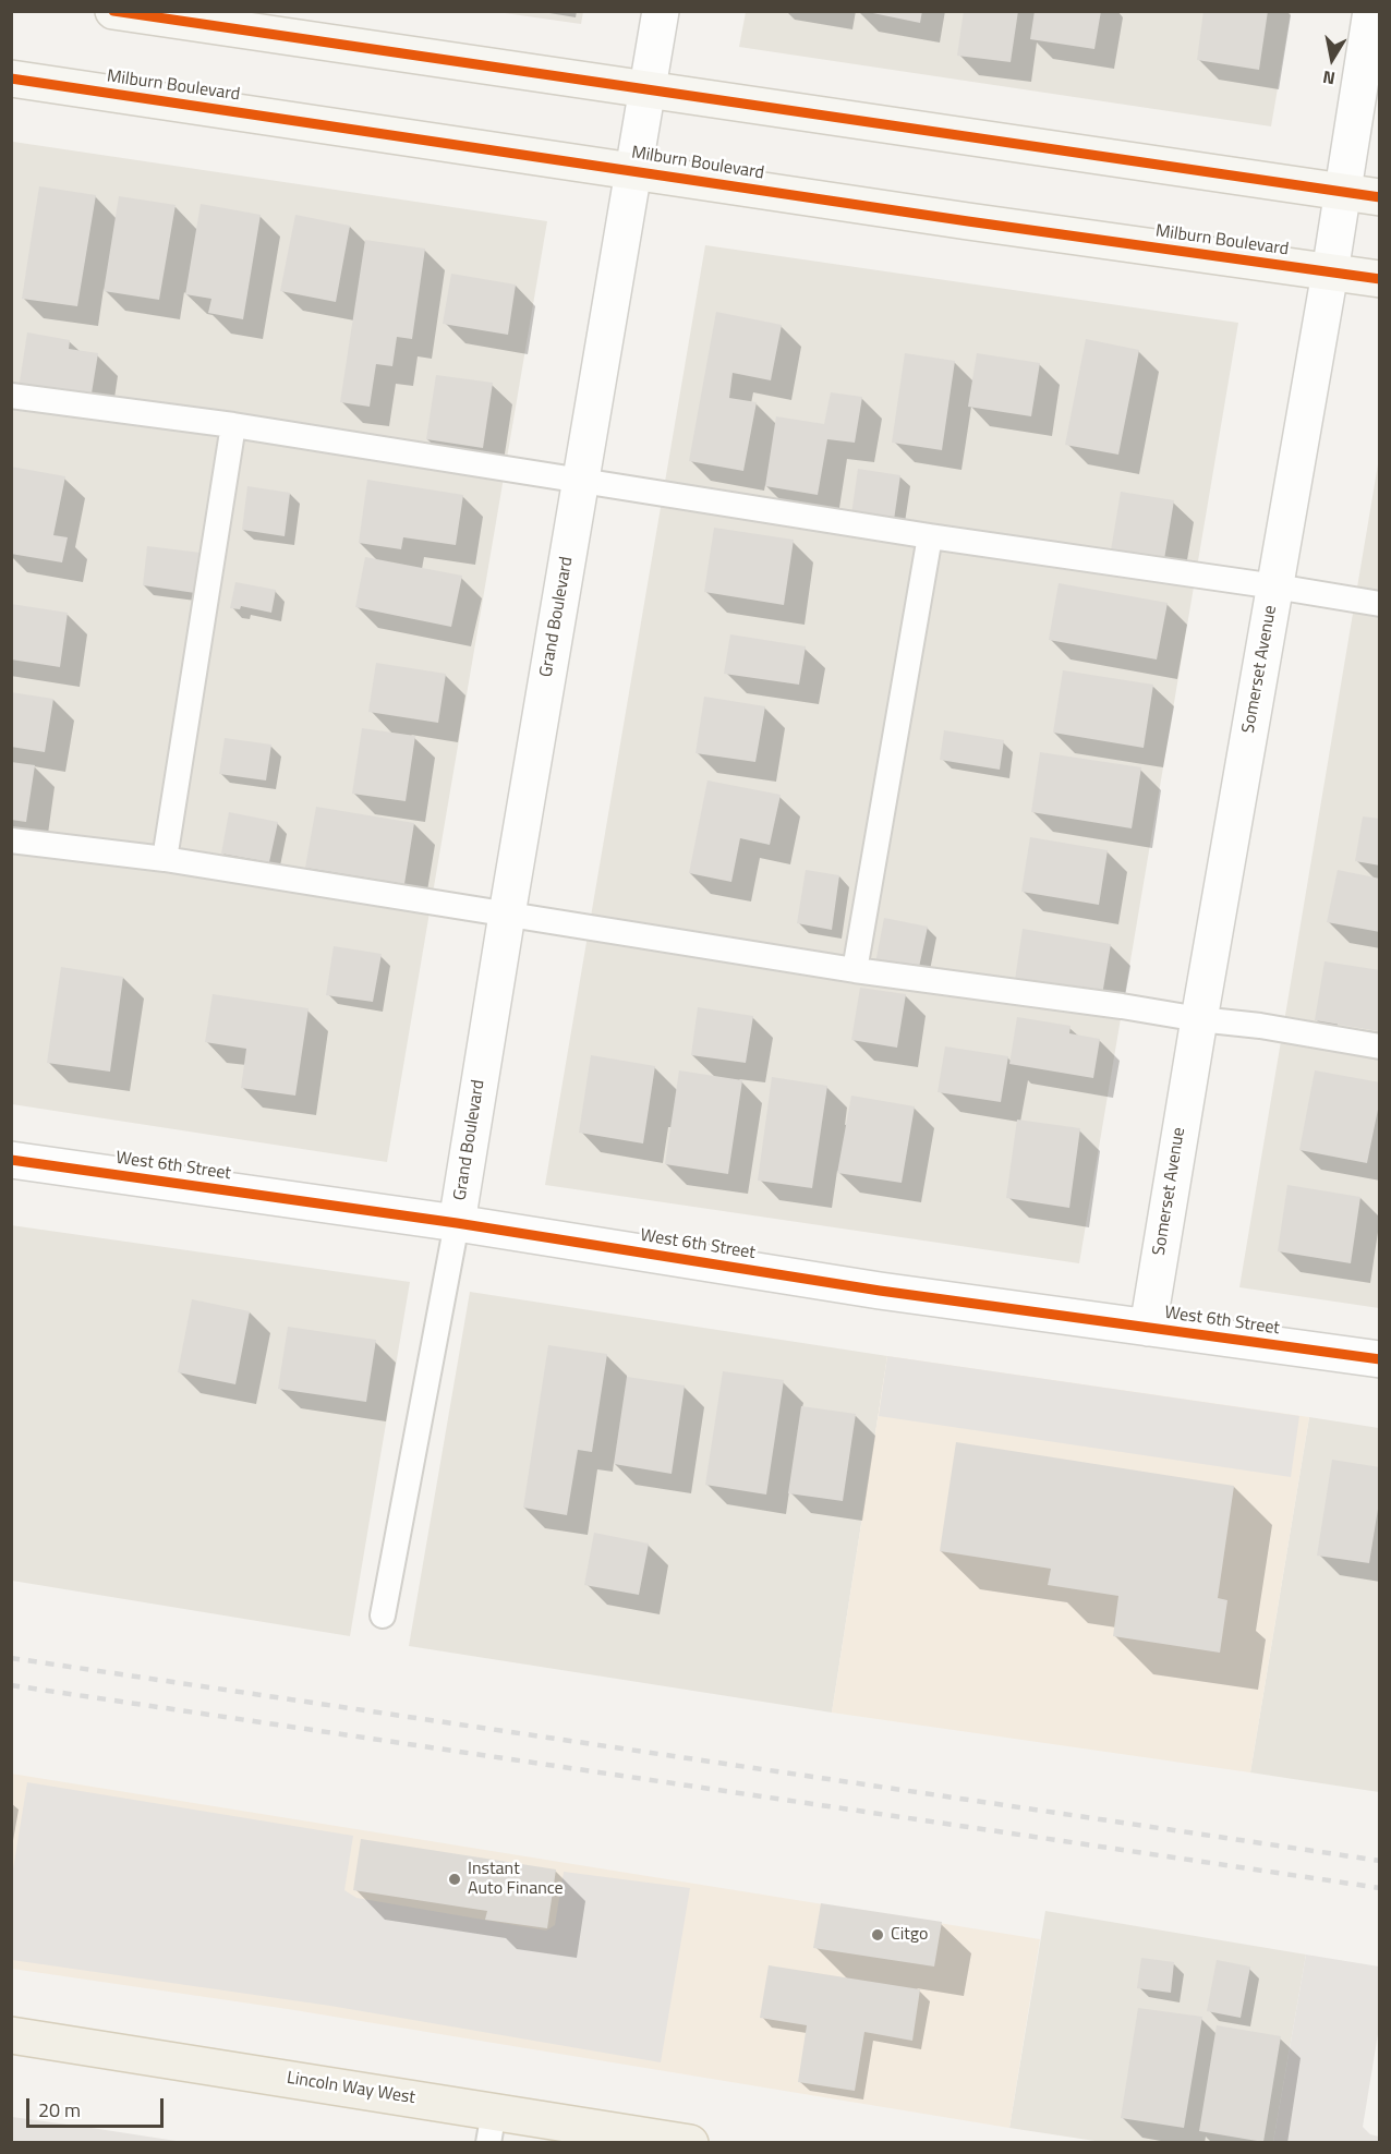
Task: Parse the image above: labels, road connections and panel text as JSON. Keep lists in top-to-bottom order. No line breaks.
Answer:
{"streets":{"main road":["Lincoln Way West"],"street":["Milburn Boulevard","Grand Boulevard","Somerset Avenue","West 6th Street"]},"crossings":[["Milburn Boulevard","Grand Boulevard"],["Milburn Boulevard","Somerset Avenue"],["Grand Boulevard","West 6th Street"],["Somerset Avenue","West 6th Street"]],"places":["Instant Auto Finance","Citgo"],"scale_bar":"20 m","north":"bottom"}
